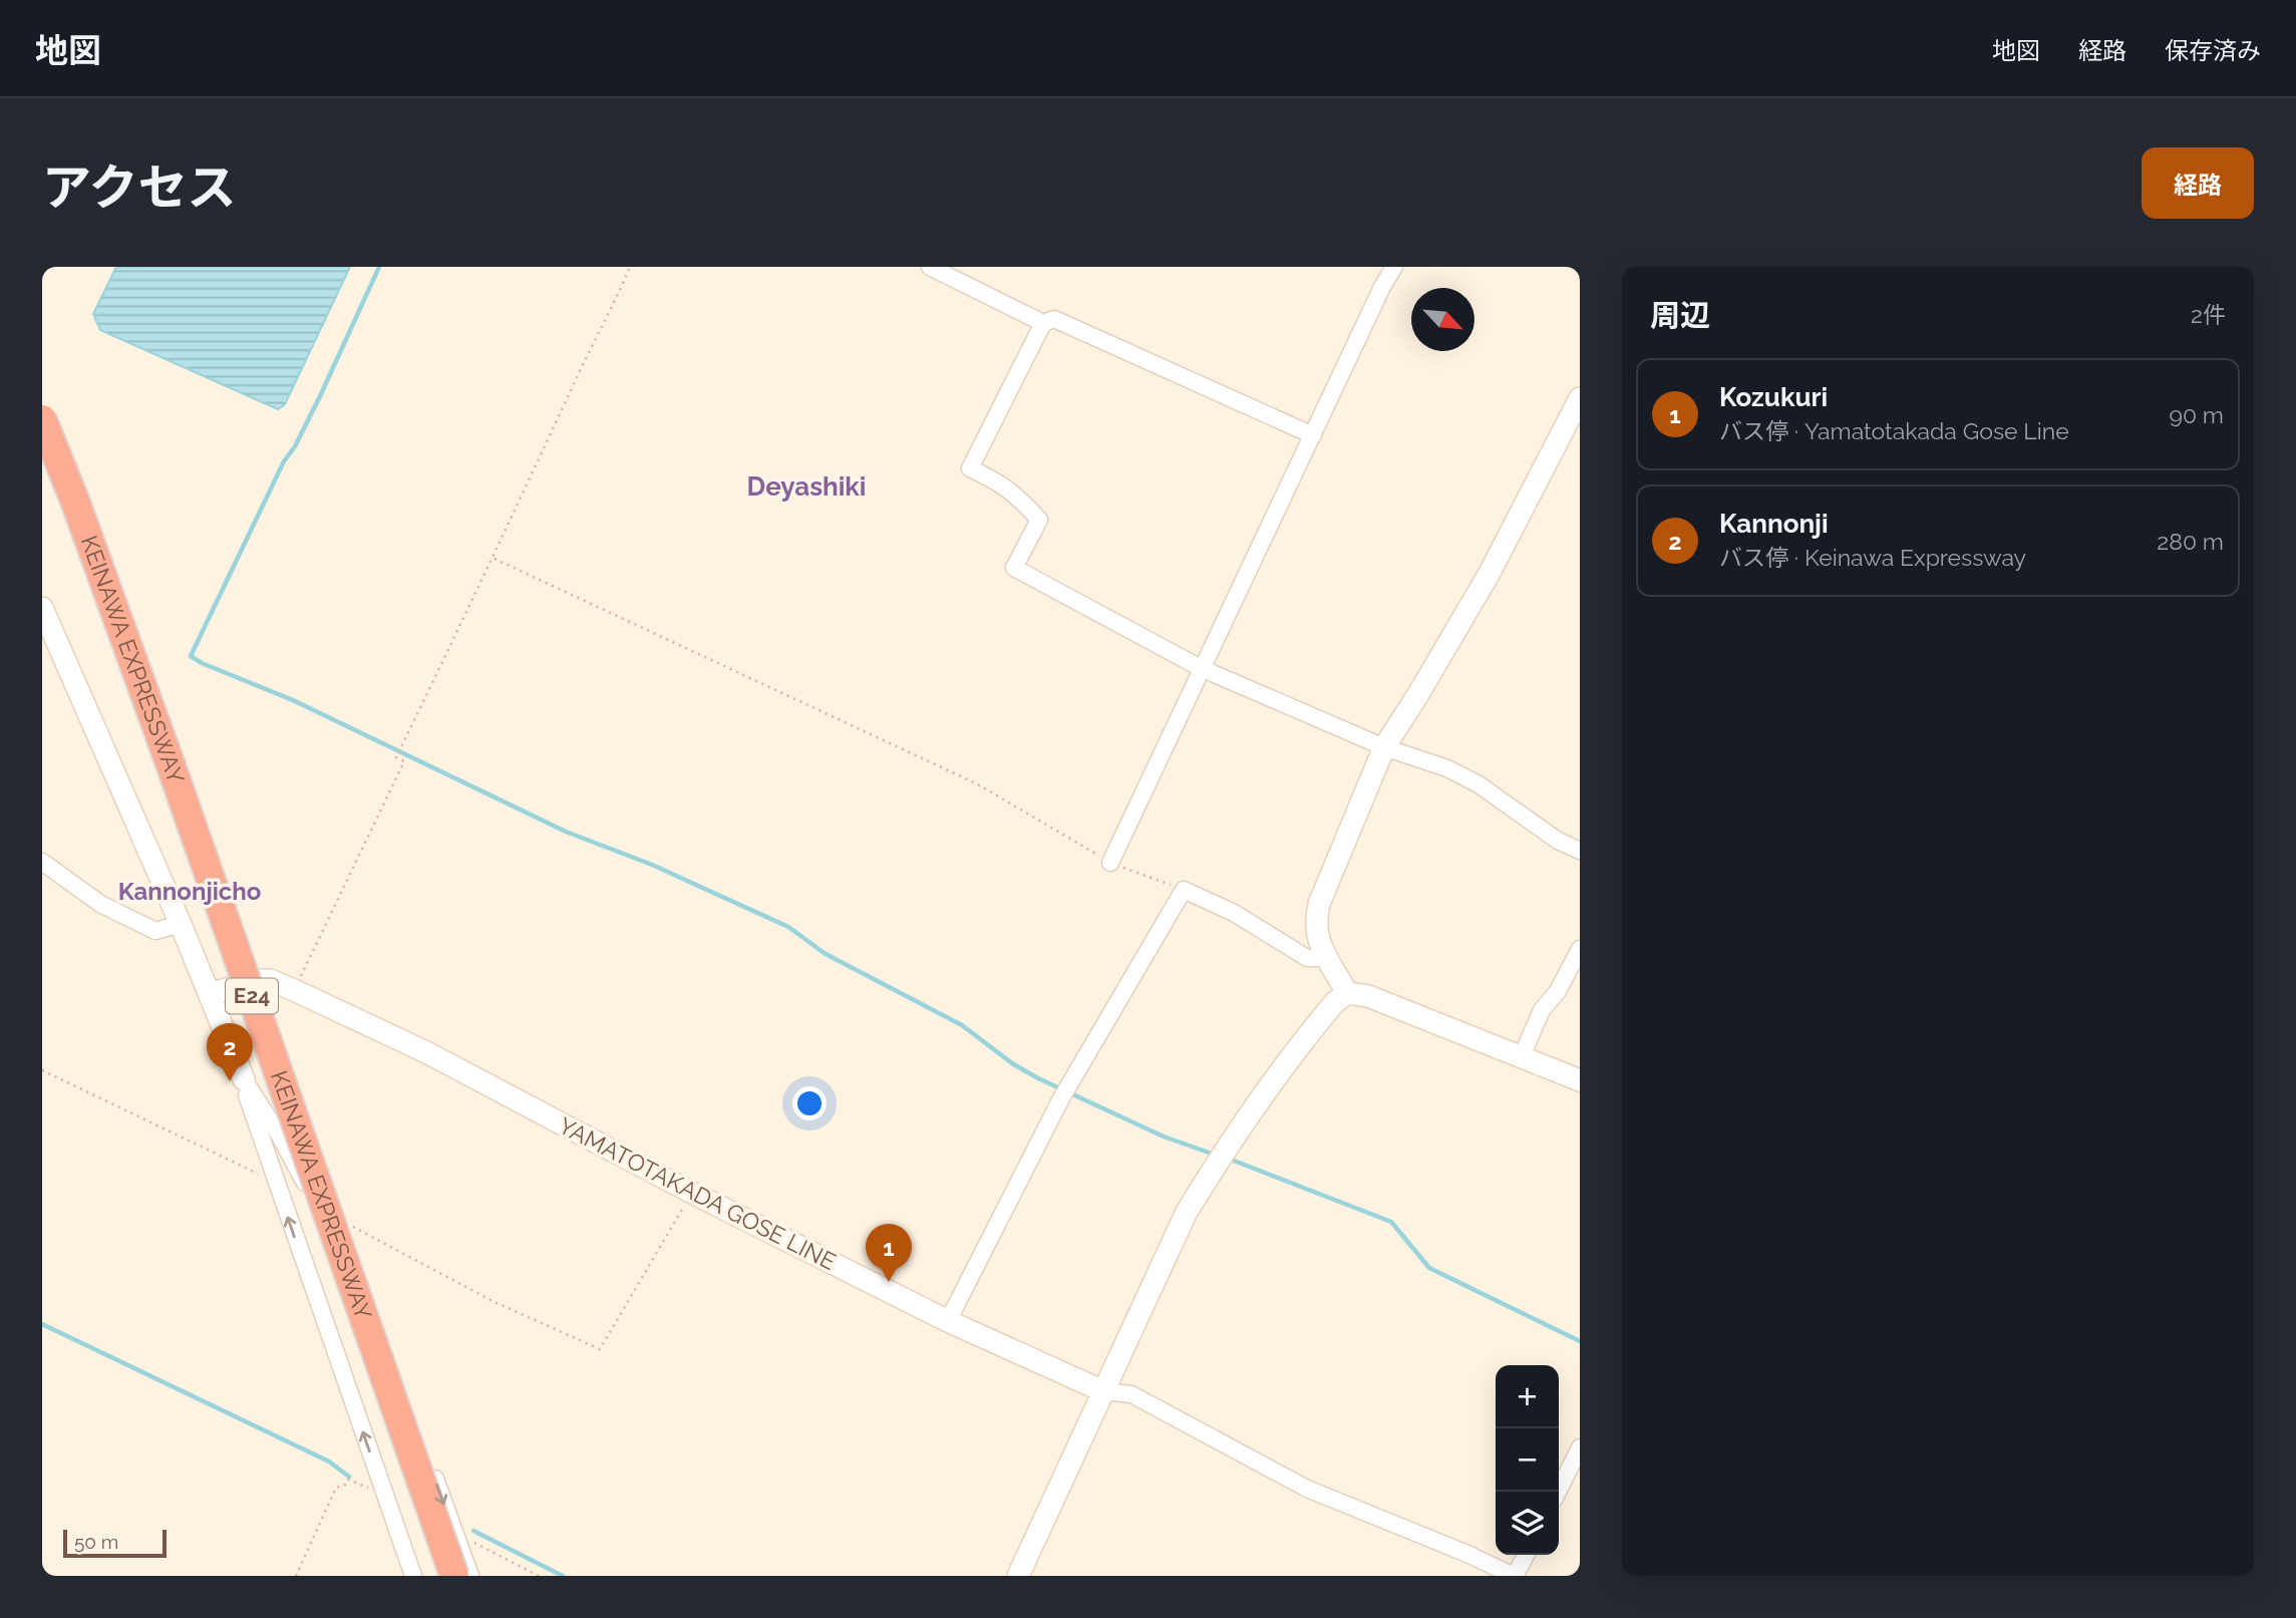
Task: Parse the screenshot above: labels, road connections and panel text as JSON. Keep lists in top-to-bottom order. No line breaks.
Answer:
{"streets":{"highway":["KEINAWA EXPRESSWAY","E24"],"main road":["YAMATOTAKADA GOSE LINE"]},"districts":["Deyashiki","Kannonjicho"],"scale_bar":"50 m","north":"bottom right","page":{"header":"地図","nav":["地図","経路","保存済み"],"title":"アクセス","buttons":"経路","heading":["周辺","2件"],"list":[{"mark":"1","name":"Kozukuri","note":"バス停 · Yamatotakada Gose Line","value":"90 m"},{"mark":"2","name":"Kannonji","note":"バス停 · Keinawa Expressway","value":"280 m"}],"pins":["2","1"],"map_buttons":["+","−"],"scale":"50 m"}}
